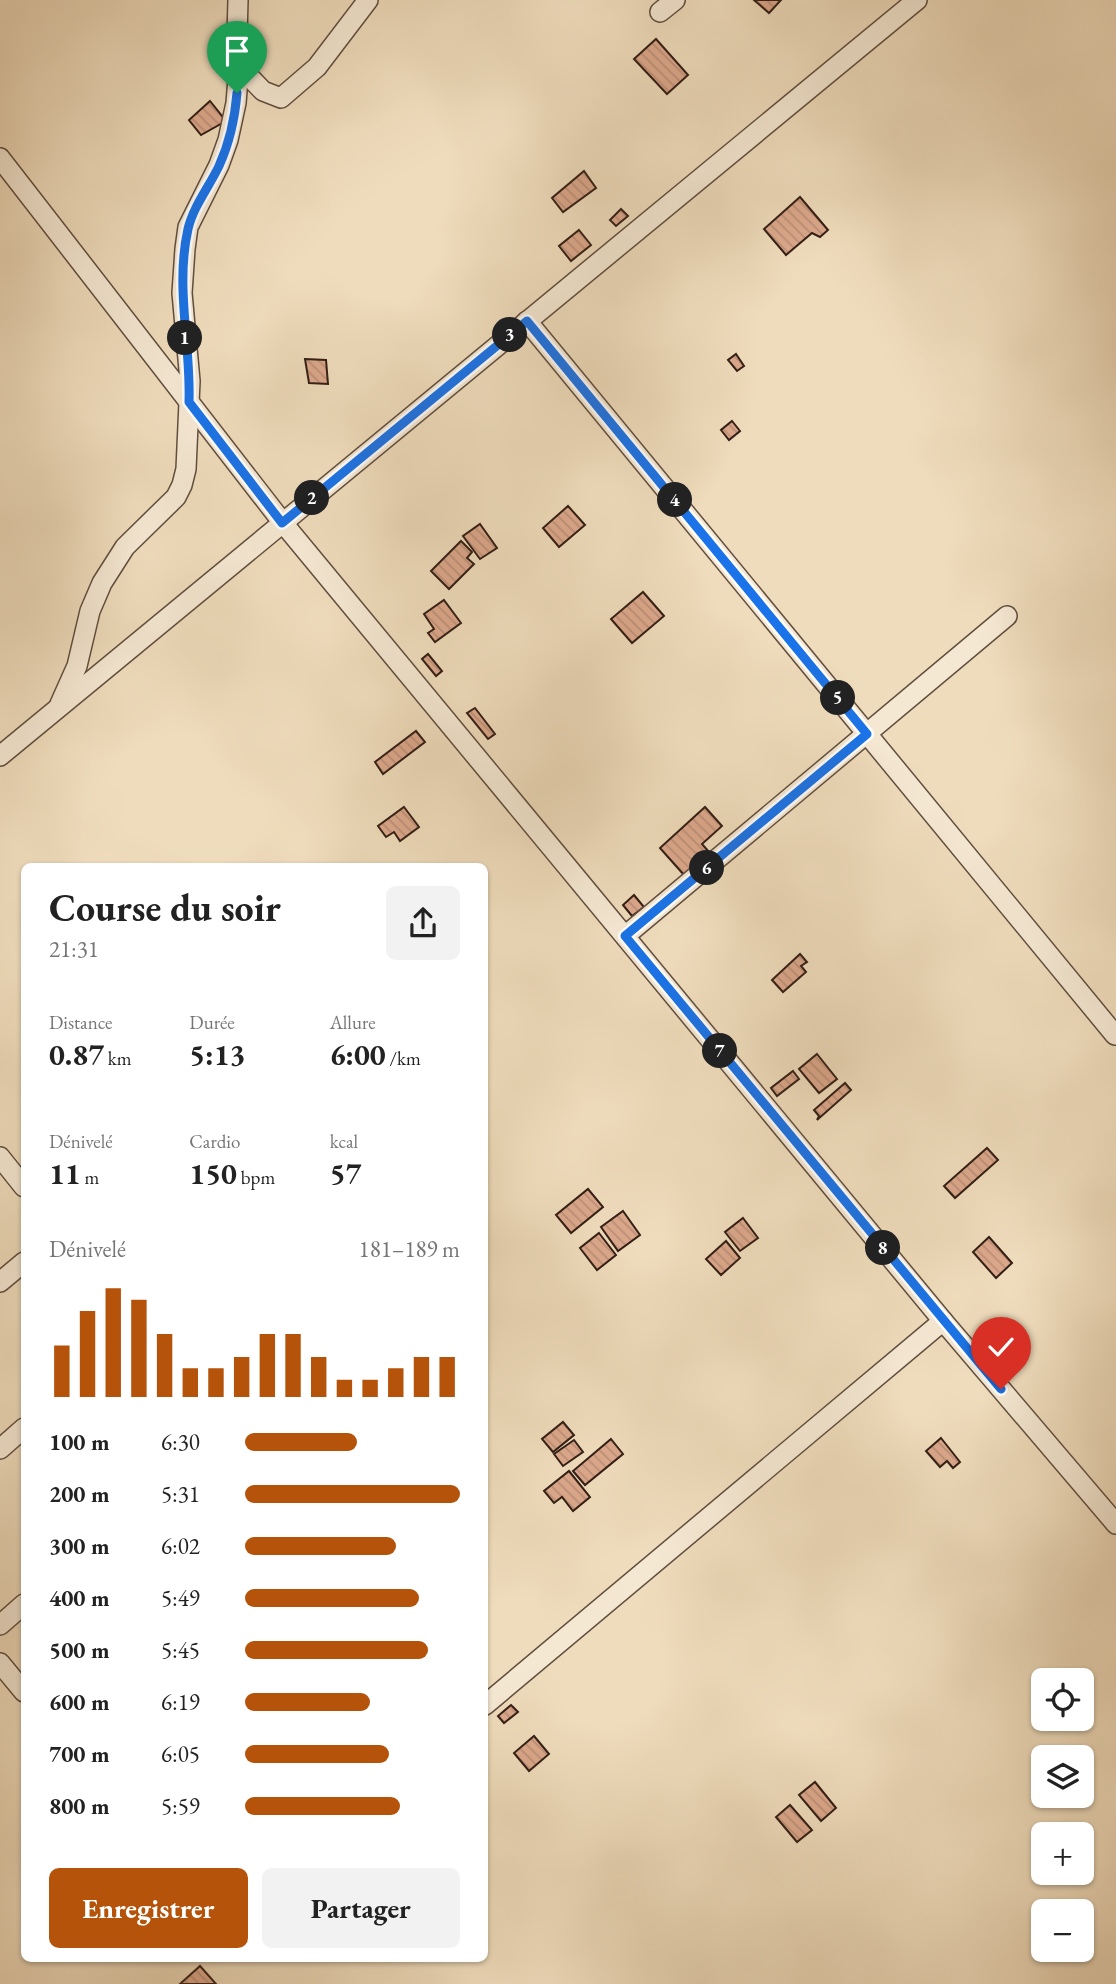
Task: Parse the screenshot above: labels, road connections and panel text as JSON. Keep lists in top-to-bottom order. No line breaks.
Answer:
{"page":{"pins":["3","1","2","4","5","6","7","8"],"heading":["Course du soir","21:31"],"stats":[["Distance","0.87 km"],["Durée","5:13"],["Allure","6:00 /km"],["Dénivelé","11 m"],["Cardio","150 bpm"],["kcal","57"]],"chart":["Dénivelé","181–189 m"],"list":[{"name":"100 m","note":"6:30"},{"name":"200 m","note":"5:31"},{"name":"300 m","note":"6:02"},{"name":"400 m","note":"5:49"},{"name":"500 m","note":"5:45"},{"name":"600 m","note":"6:19"},{"name":"700 m","note":"6:05"},{"name":"800 m","note":"5:59"}],"map_buttons":["+","−"],"buttons":["Enregistrer","Partager"]}}
